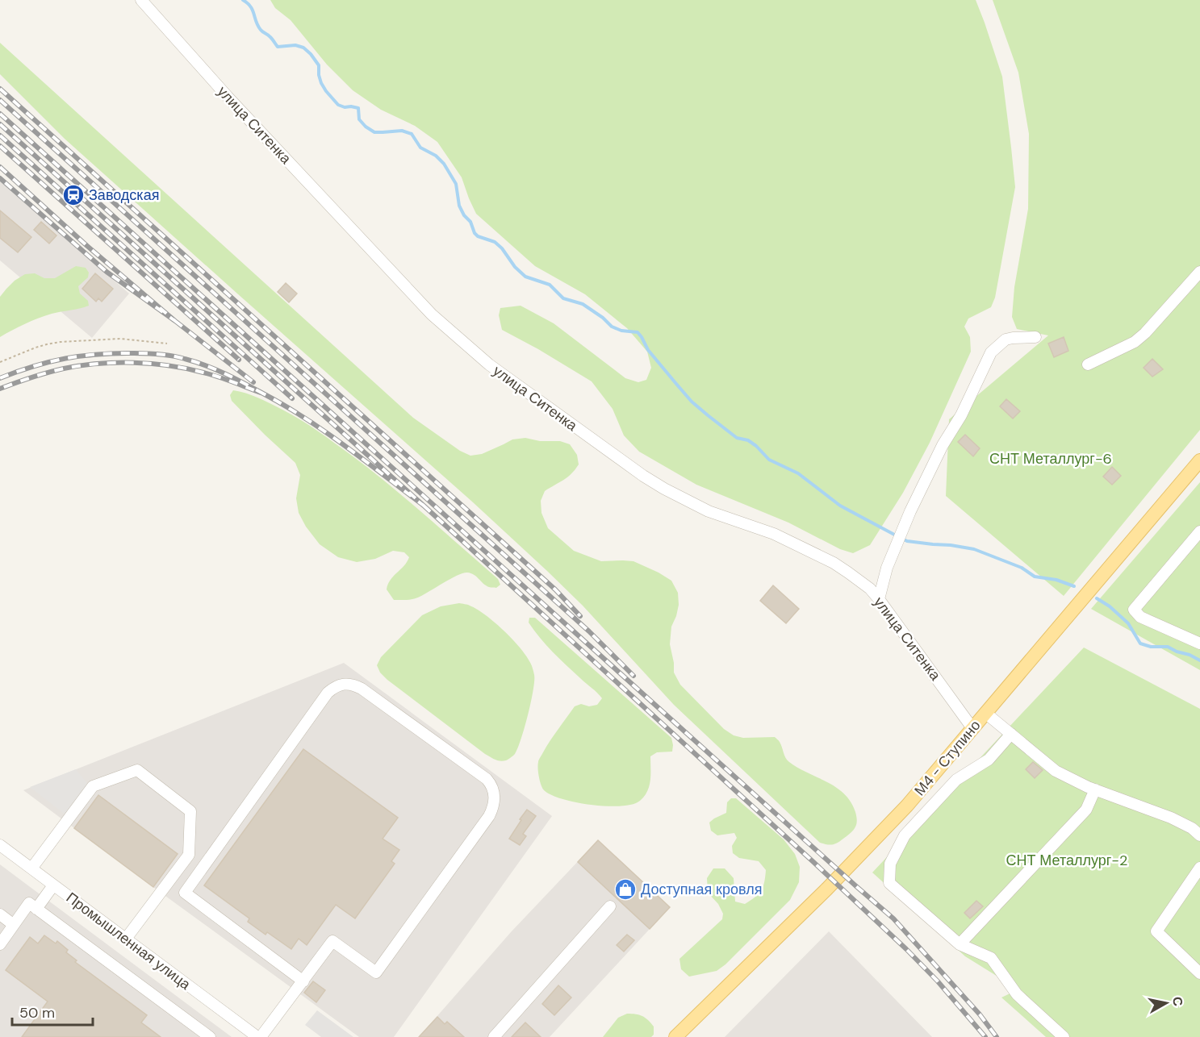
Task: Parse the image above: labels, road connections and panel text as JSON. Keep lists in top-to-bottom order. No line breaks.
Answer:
{"streets":{"main road":["М4 - Ступино"],"street":["улица Ситенка","Промышленная улица"]},"crossings":[["улица Ситенка","М4 - Ступино"]],"parks":["СНТ Металлург-6","СНТ Металлург-2"],"places":{"station":["Заводская"],"shop":["Доступная кровля"]},"scale_bar":"50 m","north":"right"}
